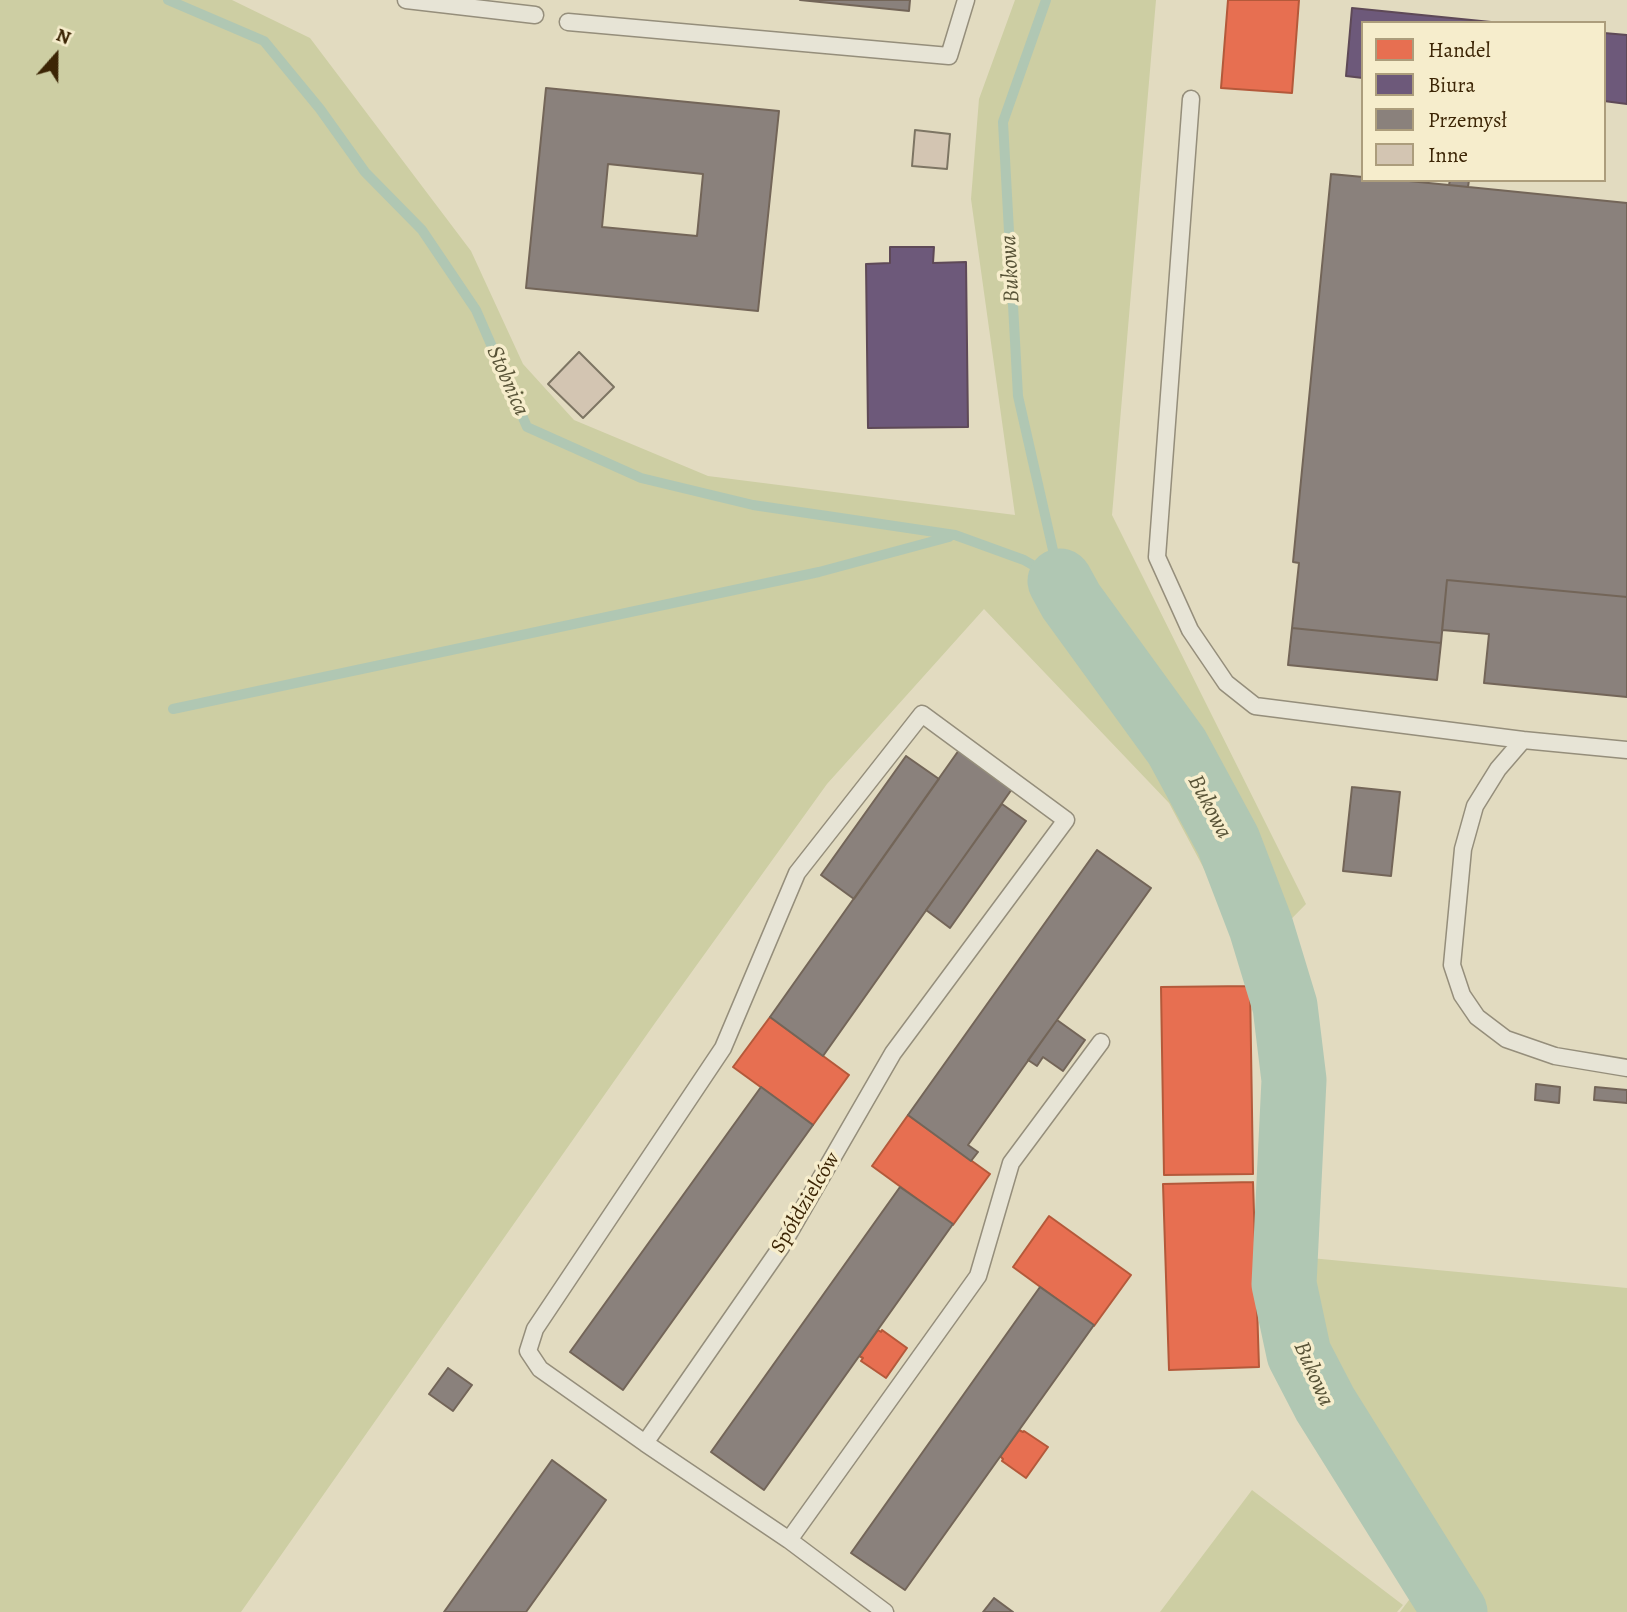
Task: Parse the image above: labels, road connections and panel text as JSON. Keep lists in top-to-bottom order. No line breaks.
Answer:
{"streets":{"lane":["Spółdzielców"]},"water":["Bukowa","Stobnica"],"legend":["Handel","Biura","Przemysł","Inne"],"north":"top"}
